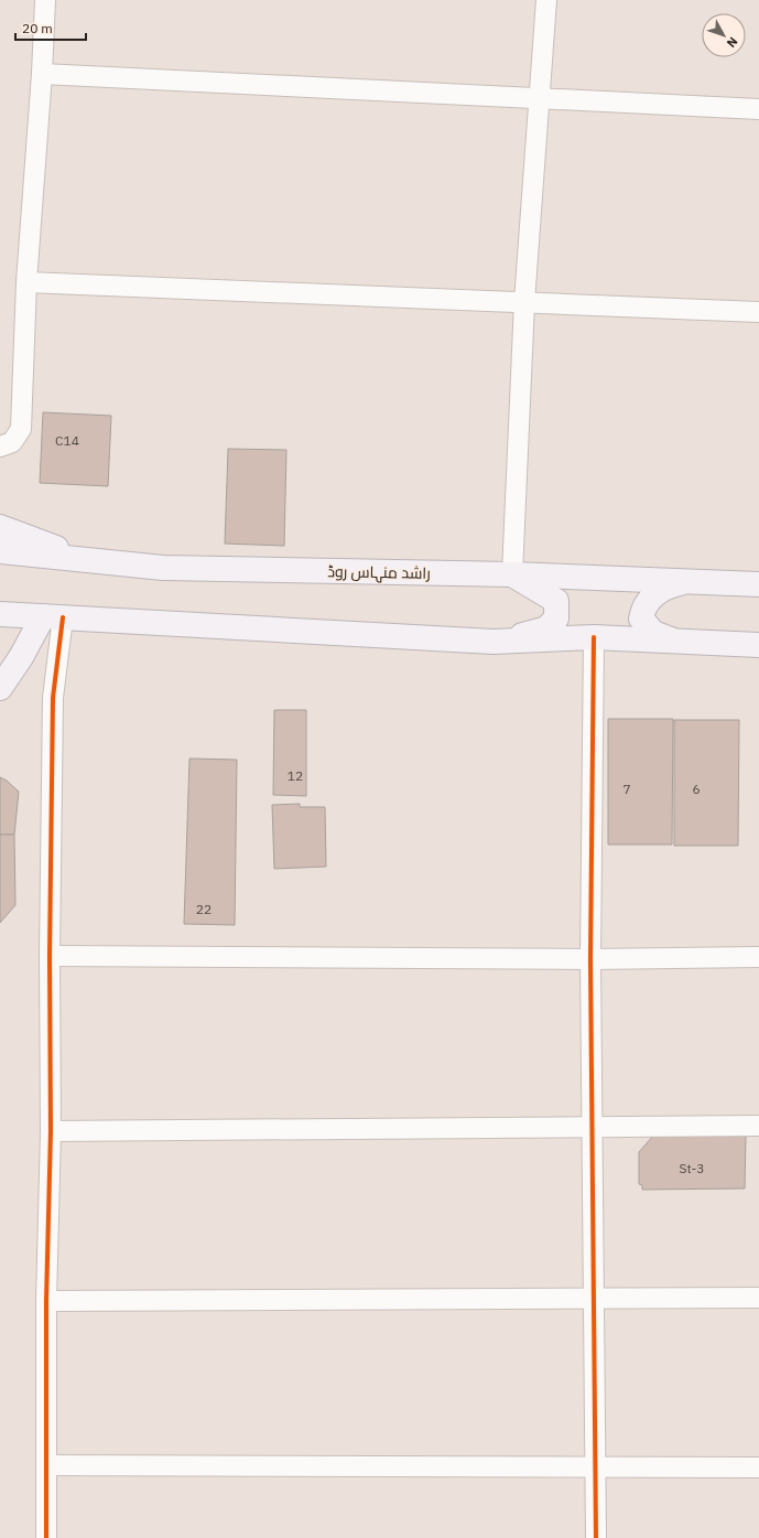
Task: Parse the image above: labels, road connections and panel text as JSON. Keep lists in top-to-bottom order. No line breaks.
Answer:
{"streets":{"main road":["راشد منہاس روڈ"]},"house_numbers":["C14","12","7","6","22","St-3"],"scale_bar":"20 m","north":"bottom right"}
